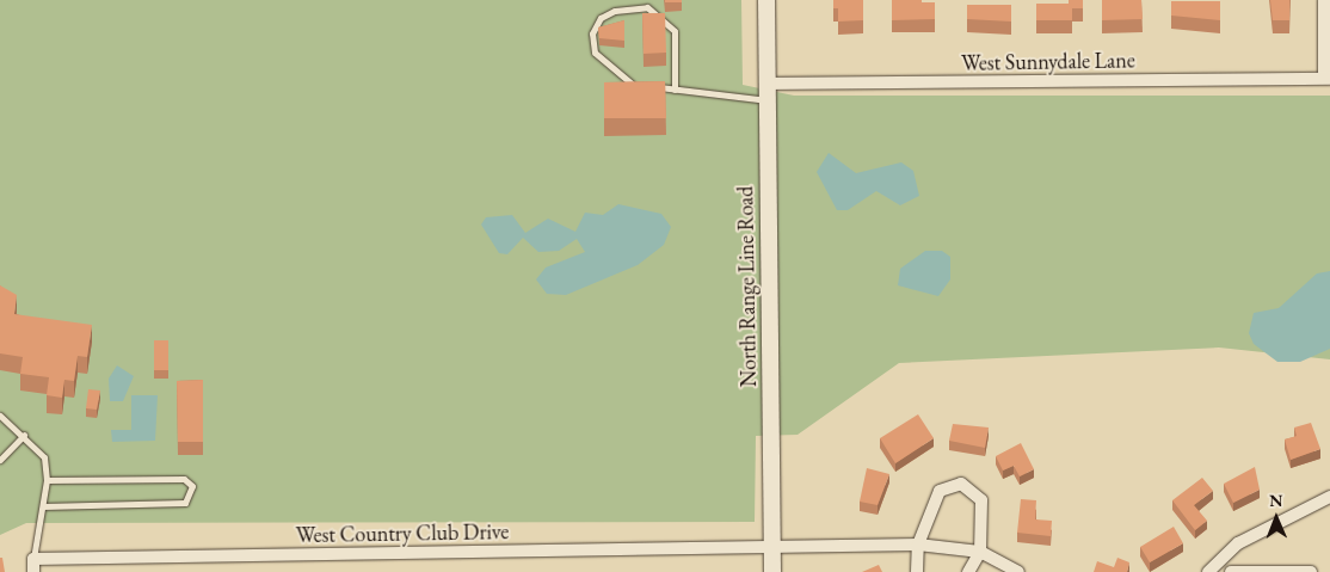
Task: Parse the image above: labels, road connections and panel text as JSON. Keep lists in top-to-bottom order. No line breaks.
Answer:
{"streets":{"street":["West Sunnydale Lane","North Range Line Road","West Country Club Drive"]},"crossings":[["West Sunnydale Lane","North Range Line Road"],["North Range Line Road","West Country Club Drive"]],"north":"top"}
